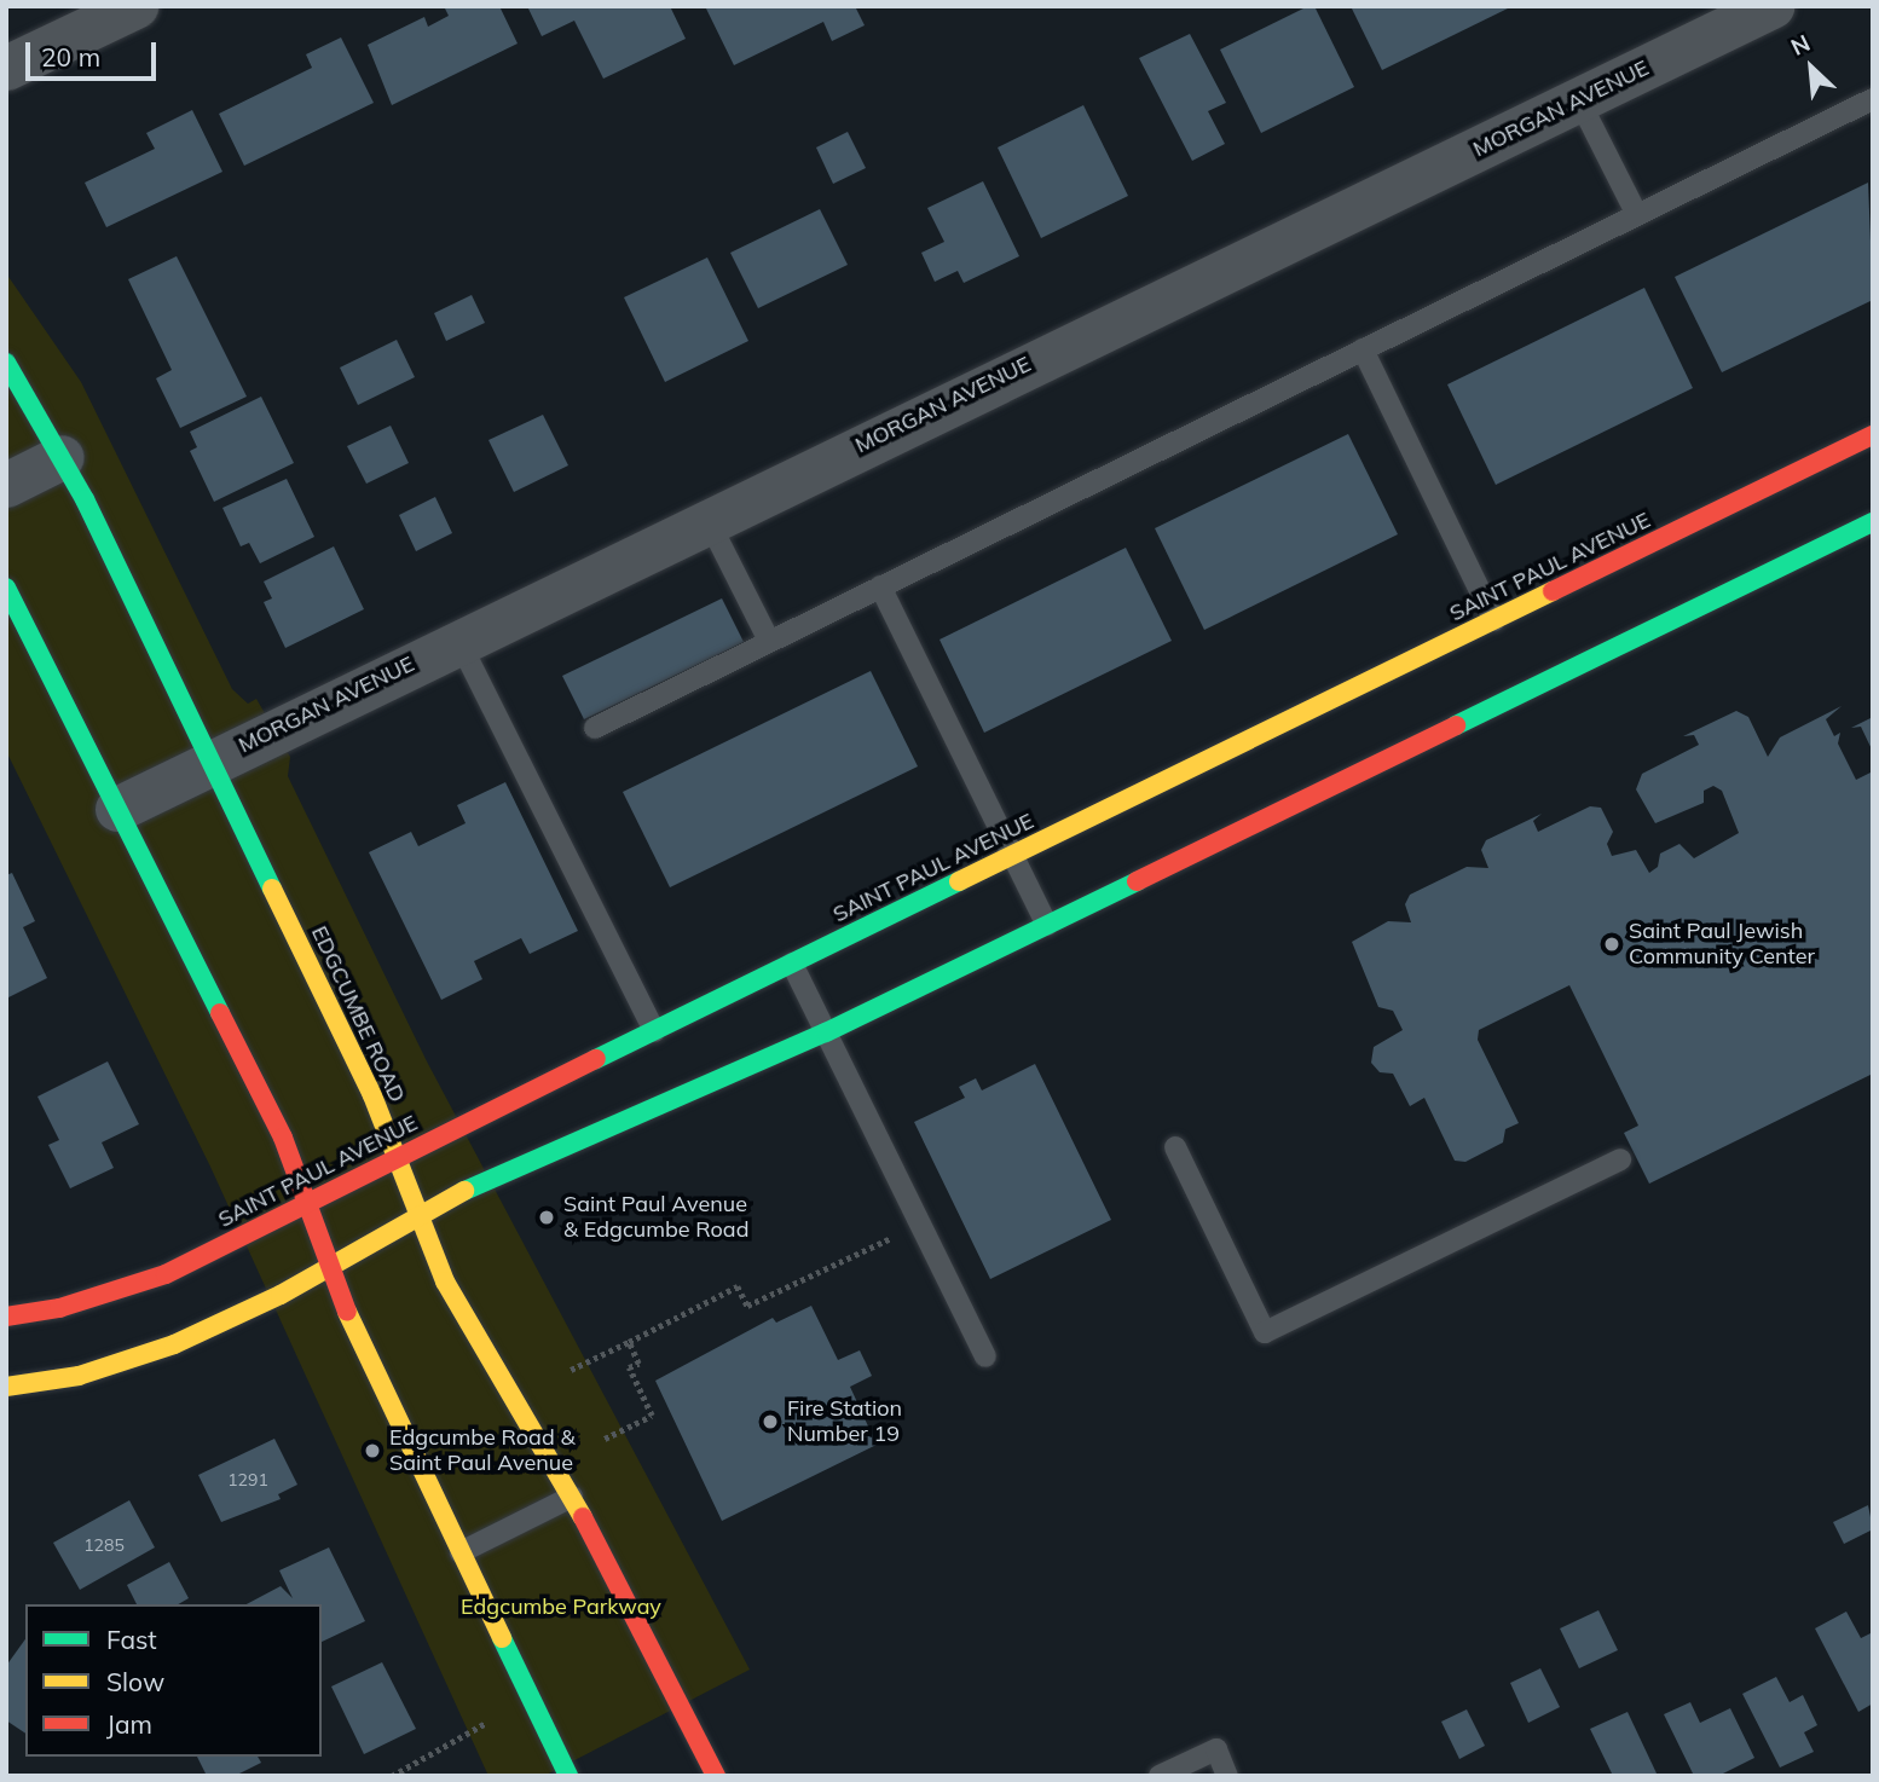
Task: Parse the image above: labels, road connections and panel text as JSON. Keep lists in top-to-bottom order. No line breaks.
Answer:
{"streets":{"street":["MORGAN AVENUE","SAINT PAUL AVENUE","EDGCUMBE ROAD"]},"crossings":[["MORGAN AVENUE","EDGCUMBE ROAD"],["SAINT PAUL AVENUE","EDGCUMBE ROAD"]],"parks":["Edgcumbe Parkway"],"places":["Saint Paul Jewish Community Center","Saint Paul Avenue & Edgcumbe Road","Fire Station Number 19","Edgcumbe Road & Saint Paul Avenue"],"house_numbers":["1291","1285"],"legend":["Fast","Slow","Jam"],"scale_bar":"20 m","north":"top left"}
